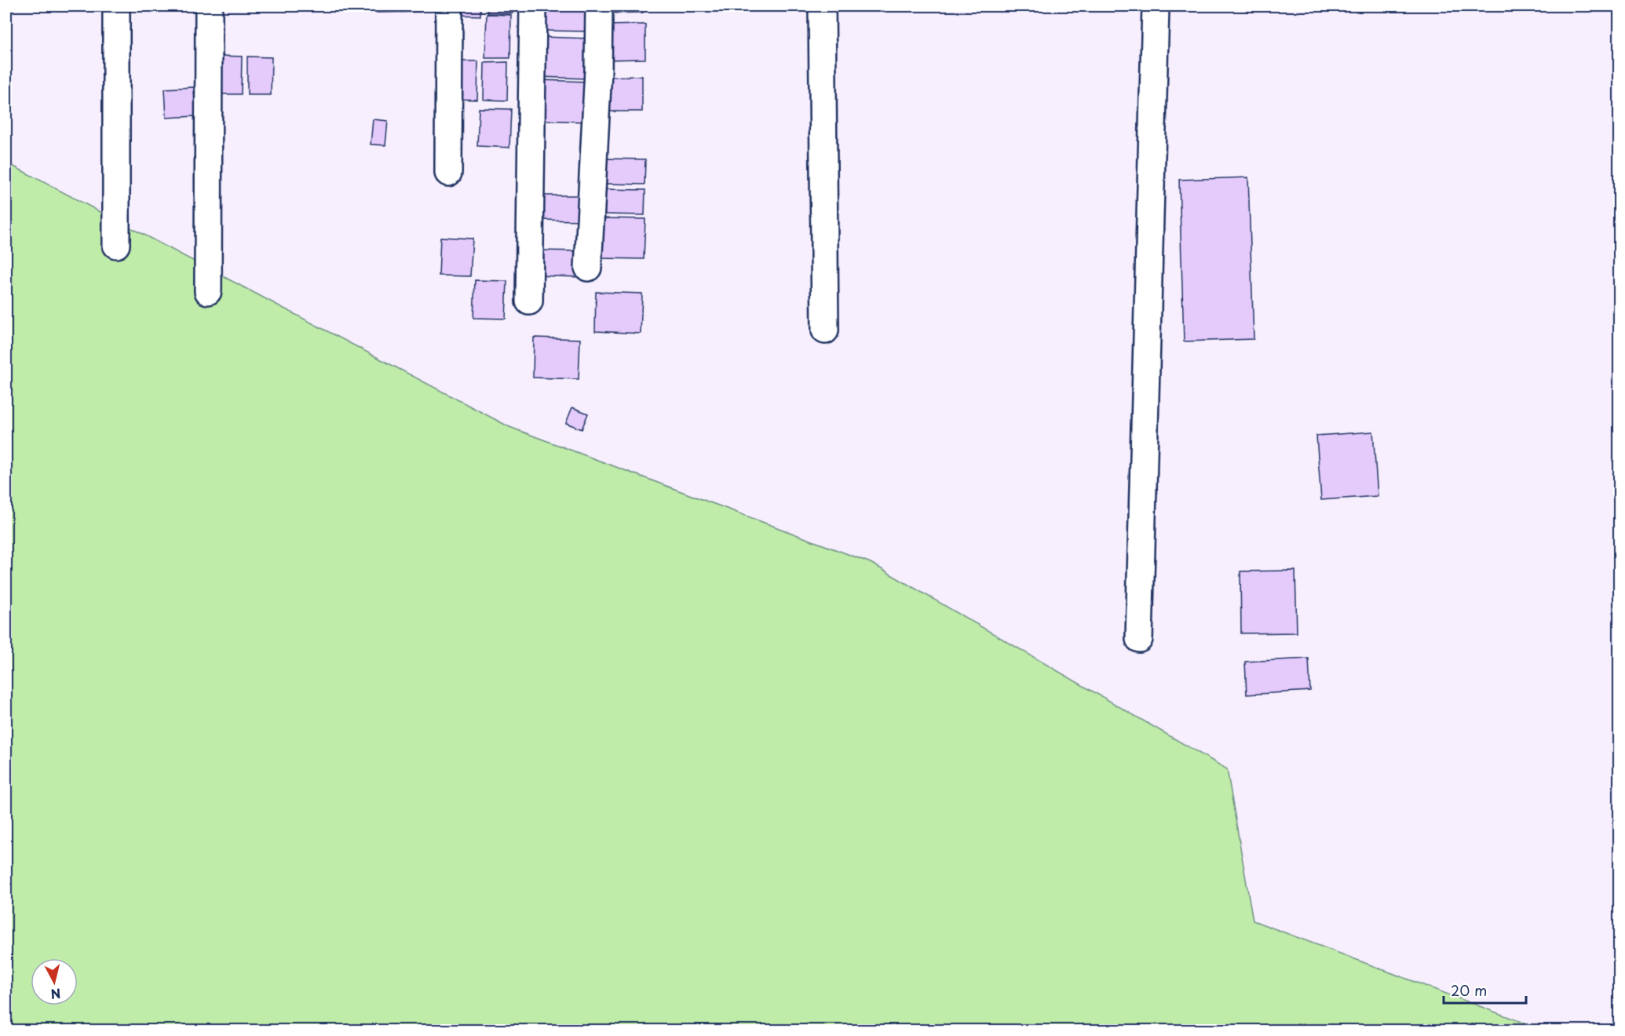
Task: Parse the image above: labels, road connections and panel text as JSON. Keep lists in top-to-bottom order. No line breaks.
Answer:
{"scale_bar":"20 m","north":"bottom"}
